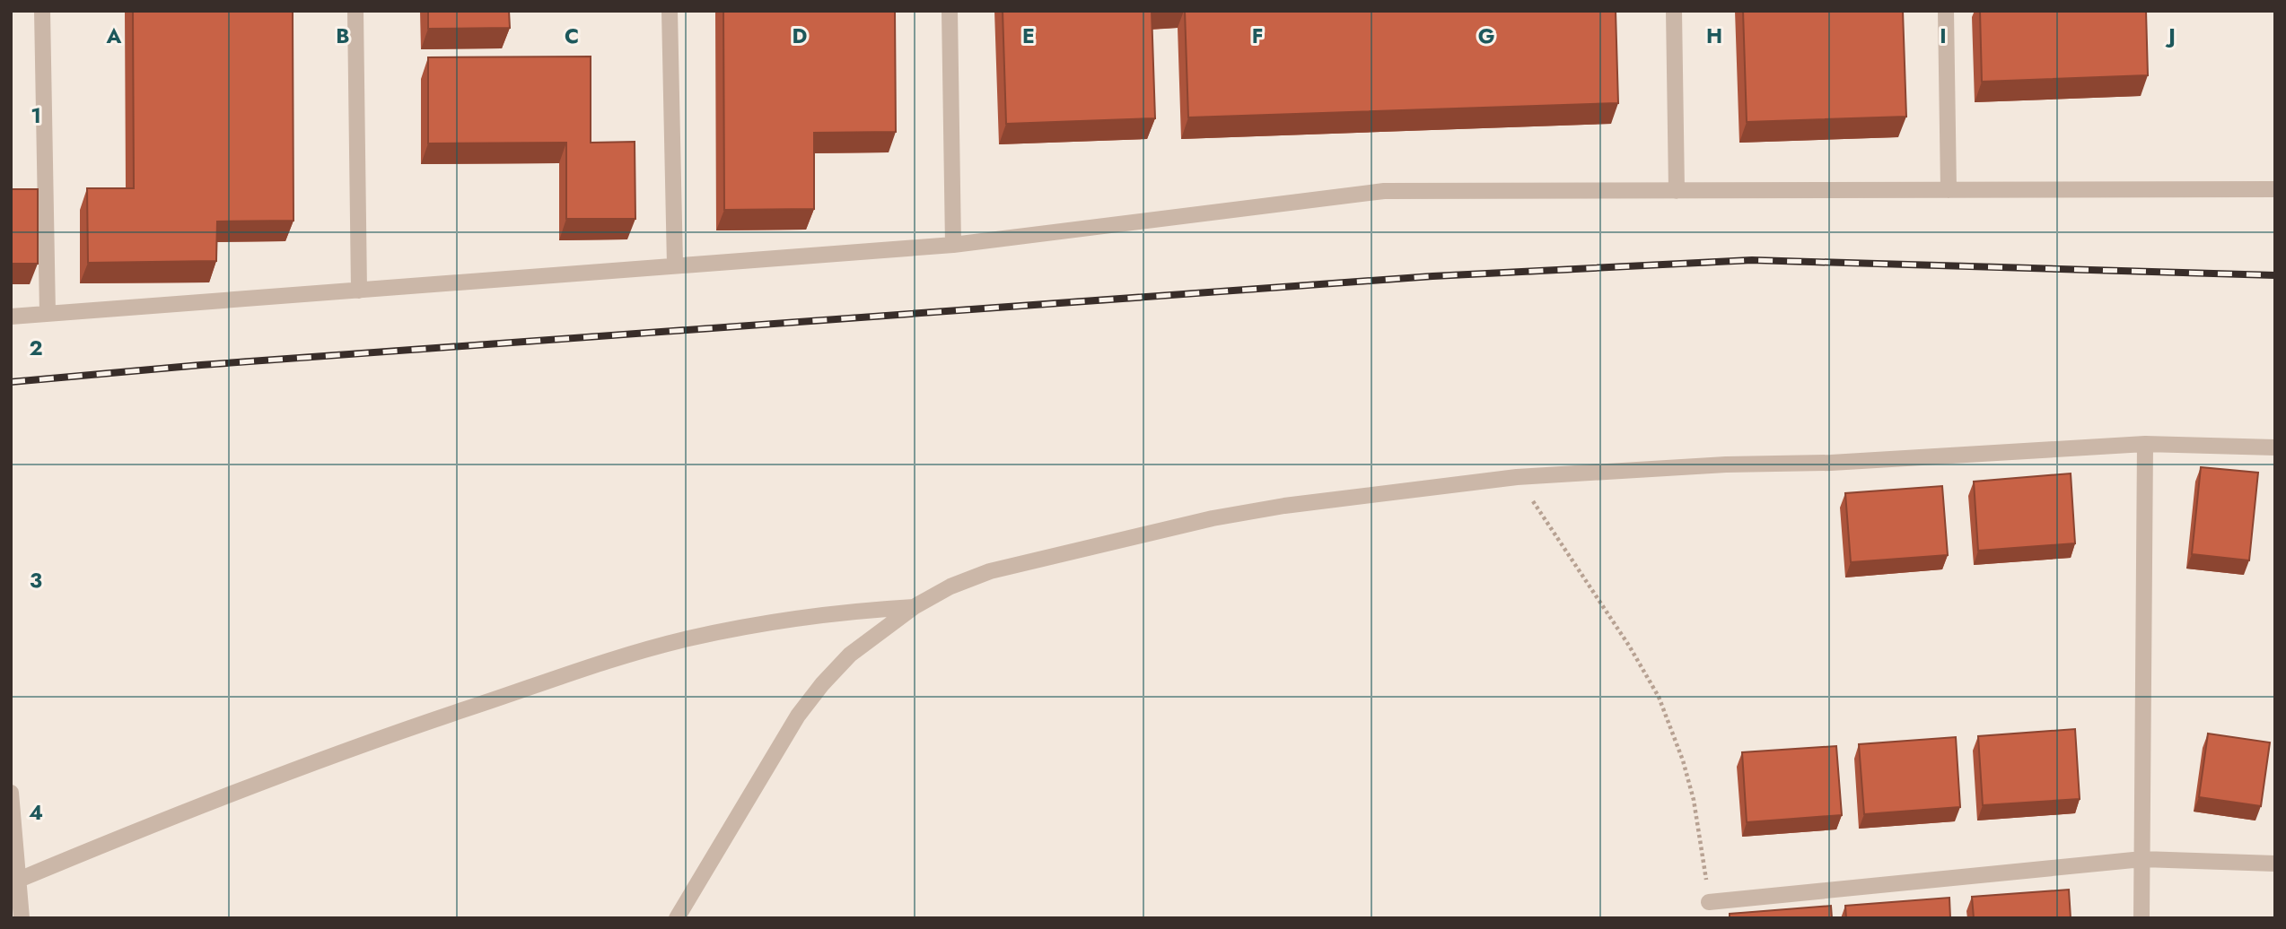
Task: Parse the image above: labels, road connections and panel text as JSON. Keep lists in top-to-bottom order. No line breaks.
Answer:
{"grid":{"columns":["A","B","C","D","E","F","G","H","I","J"],"rows":["1","2","3","4"]}}
